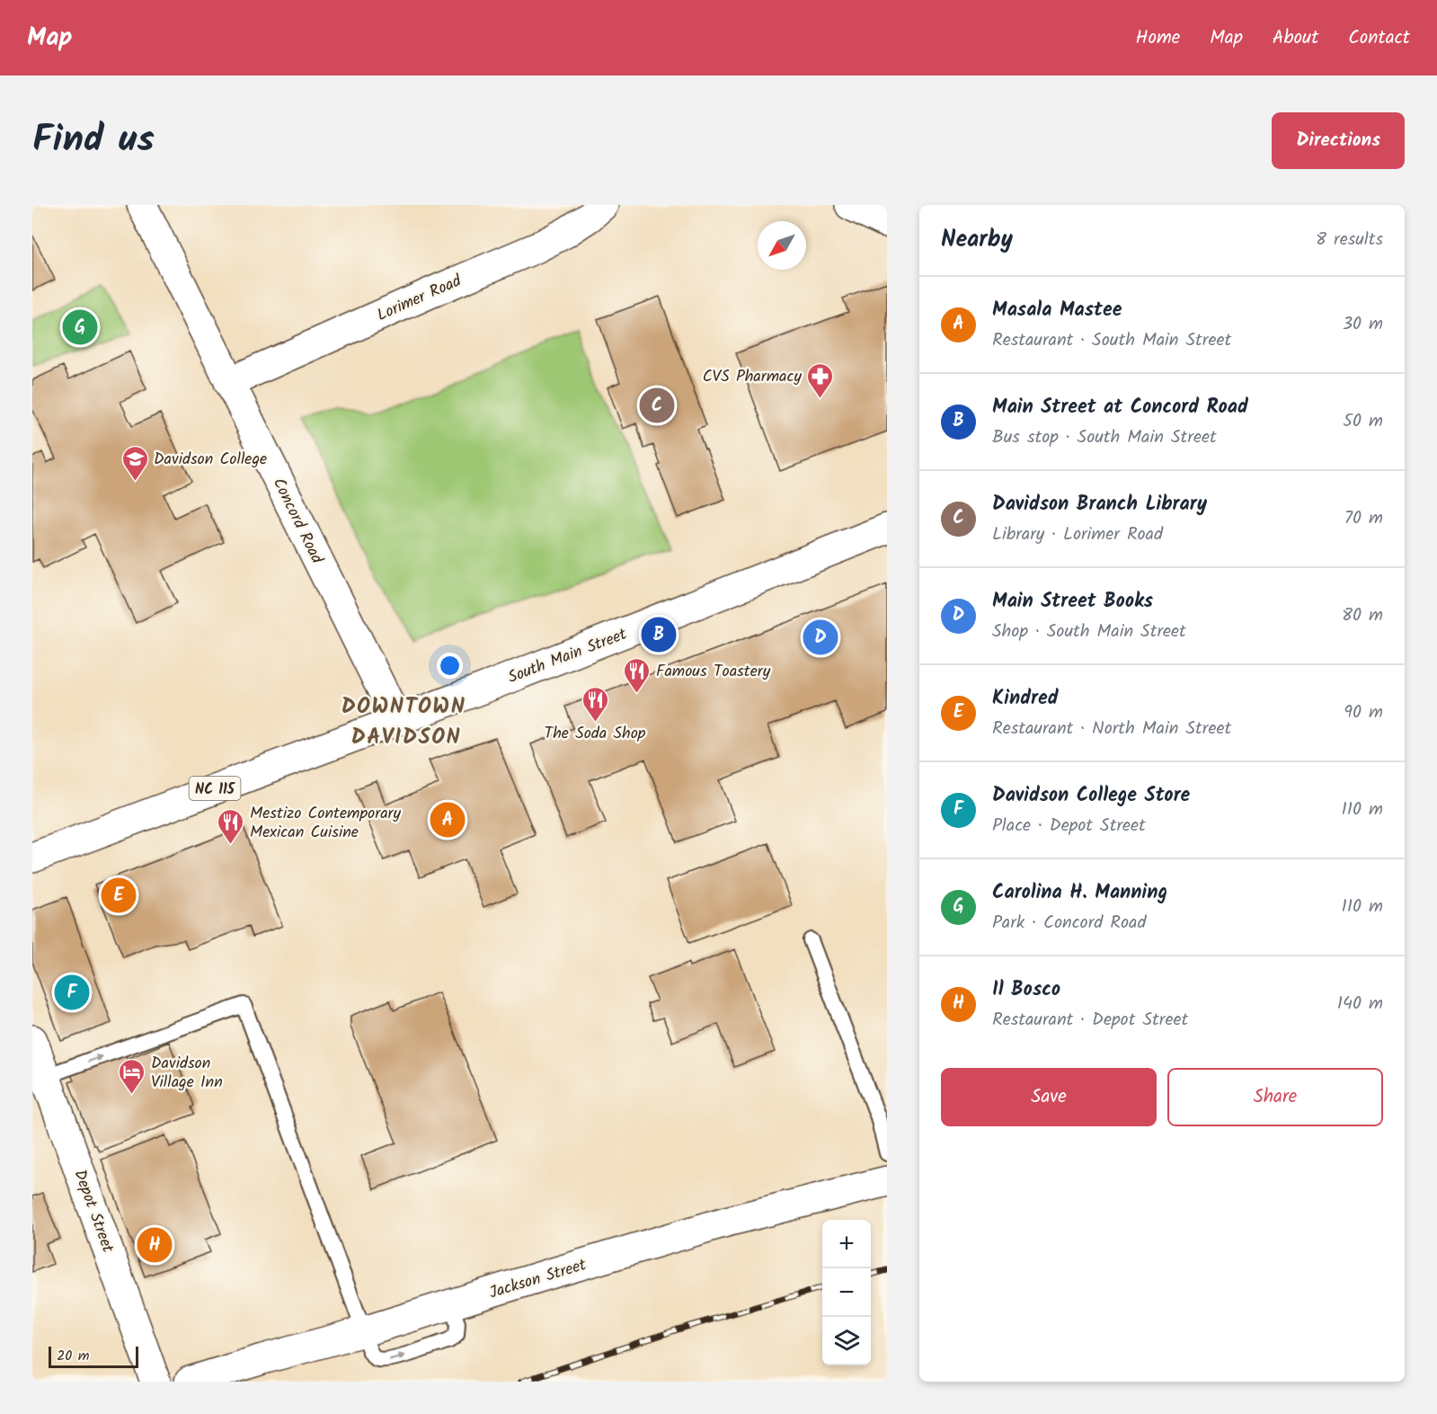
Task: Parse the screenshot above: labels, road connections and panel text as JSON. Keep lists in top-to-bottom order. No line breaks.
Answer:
{"streets":{"street":["Lorimer Road","Concord Road","South Main Street","NC 115","Depot Street","Jackson Street"]},"crossings":[["Lorimer Road","Concord Road"],["Concord Road","South Main Street"],["Concord Road","NC 115"],["South Main Street","NC 115"]],"districts":["DOWNTOWN","DAVIDSON"],"places":{"pharmacy":["CVS Pharmacy"],"school or university":["Davidson College"],"restaurant":["Famous Toastery","The Soda Shop","Mestizo Contemporary Mexican Cuisine"],"hotel":["Davidson Village Inn"]},"scale_bar":"20 m","north":"bottom left","page":{"header":"Map","nav":["Home","Map","About","Contact"],"title":"Find us","buttons":["Directions",["Save","Share"]],"heading":["Nearby","8 results"],"list":[{"mark":"A","name":"Masala Mastee","note":"Restaurant · South Main Street","value":"30 m"},{"mark":"B","name":"Main Street at Concord Road","note":"Bus stop · South Main Street","value":"50 m"},{"mark":"C","name":"Davidson Branch Library","note":"Library · Lorimer Road","value":"70 m"},{"mark":"D","name":"Main Street Books","note":"Shop · South Main Street","value":"80 m"},{"mark":"E","name":"Kindred","note":"Restaurant · North Main Street","value":"90 m"},{"mark":"F","name":"Davidson College Store","note":"Place · Depot Street","value":"110 m"},{"mark":"G","name":"Carolina H. Manning","note":"Park · Concord Road","value":"110 m"},{"mark":"H","name":"Il Bosco","note":"Restaurant · Depot Street","value":"140 m"}],"pins":["G","C","B","D","A","E","F","H"],"map_buttons":["+","−"],"scale":"20 m"}}
